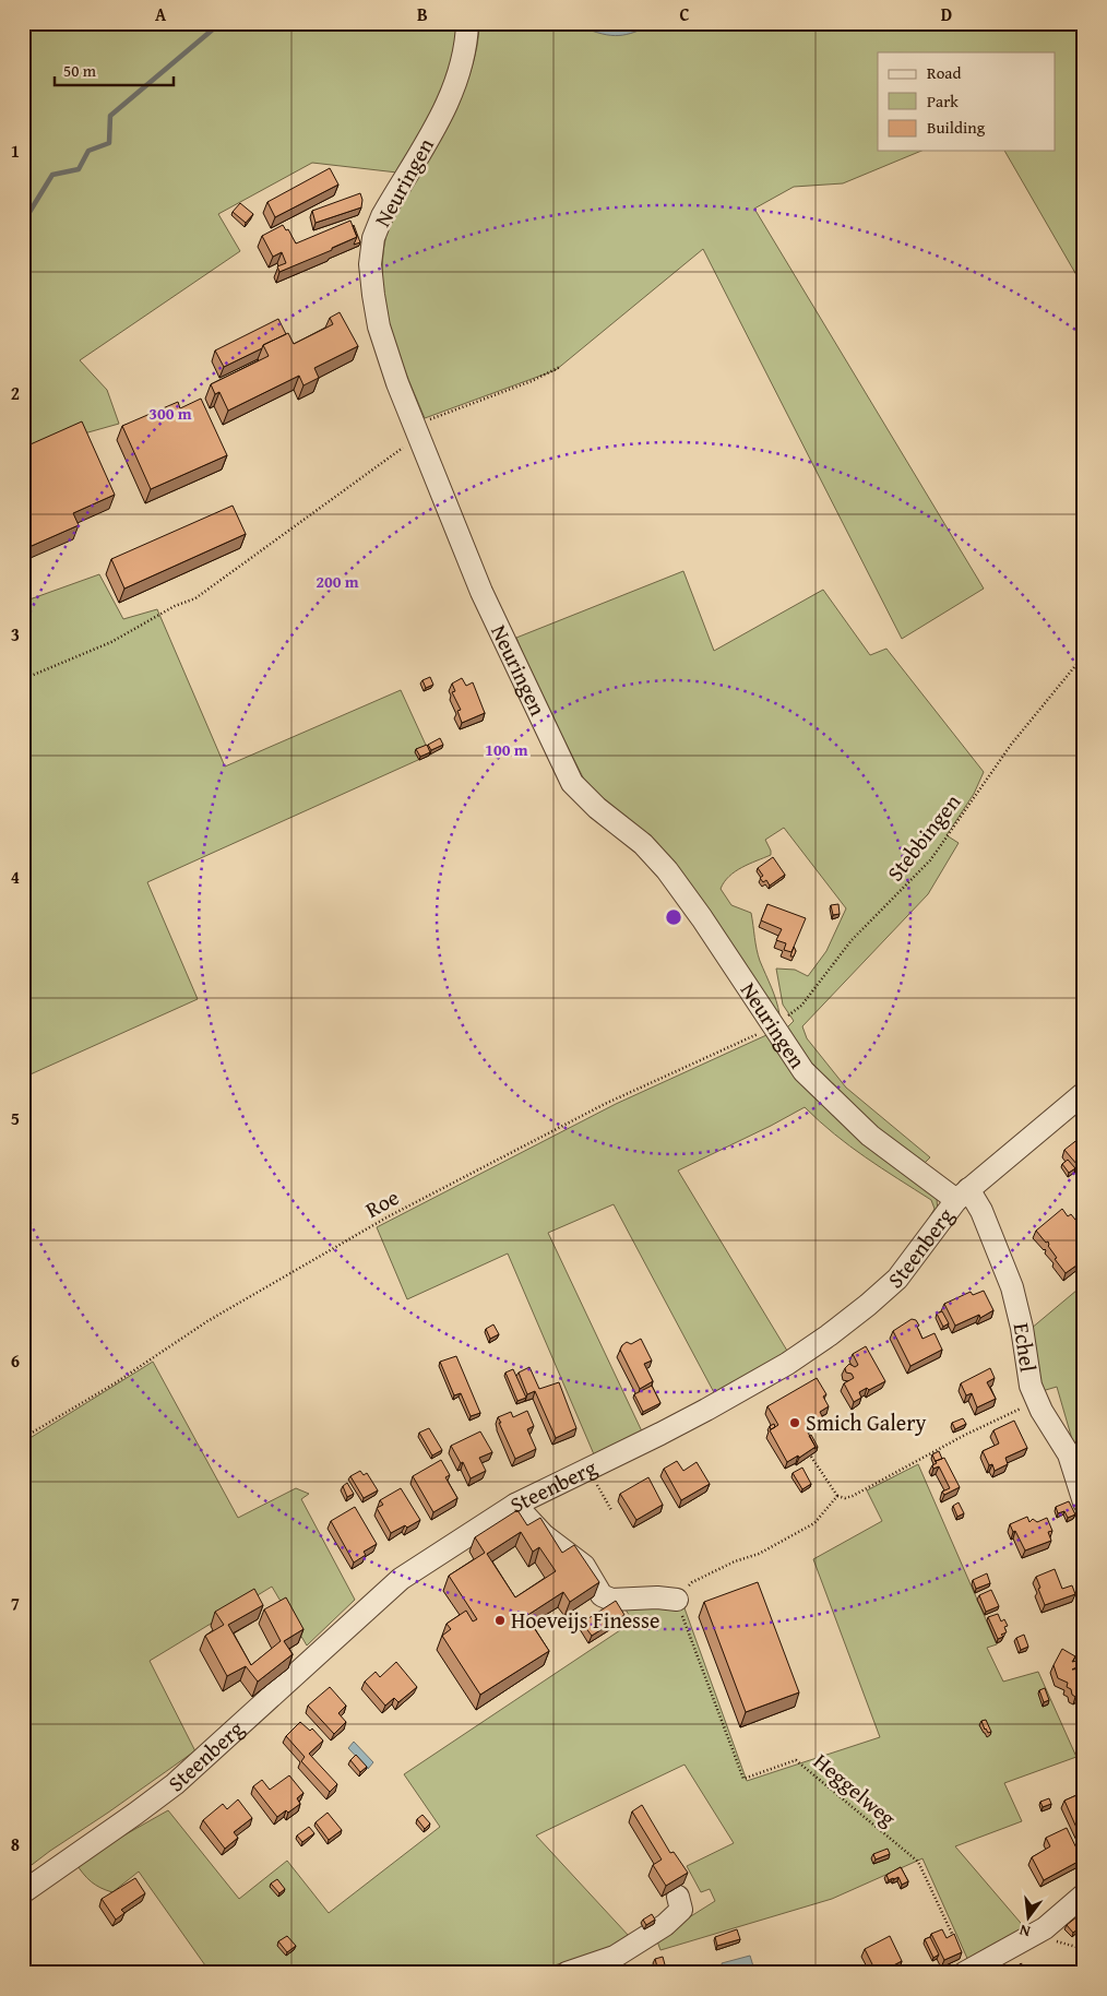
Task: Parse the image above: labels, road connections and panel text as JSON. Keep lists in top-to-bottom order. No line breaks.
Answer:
{"streets":{"street":["Neuringen","Steenberg","Echel"],"path":["Stebbingen","Roe","Heggelweg"]},"crossings":[["Neuringen","Stebbingen"],["Neuringen","Roe"],["Neuringen","Steenberg"],["Neuringen","Echel"],["Stebbingen","Roe"],["Steenberg","Echel"]],"places":["Smich Galery","Hoeveijs Finesse"],"legend":["Road","Park","Building"],"scale_bar":"50 m","north":"bottom","grid":{"columns":["A","B","C","D"],"rows":["1","2","3","4","5","6","7","8"]},"rings":["300 m","200 m","100 m"]}
